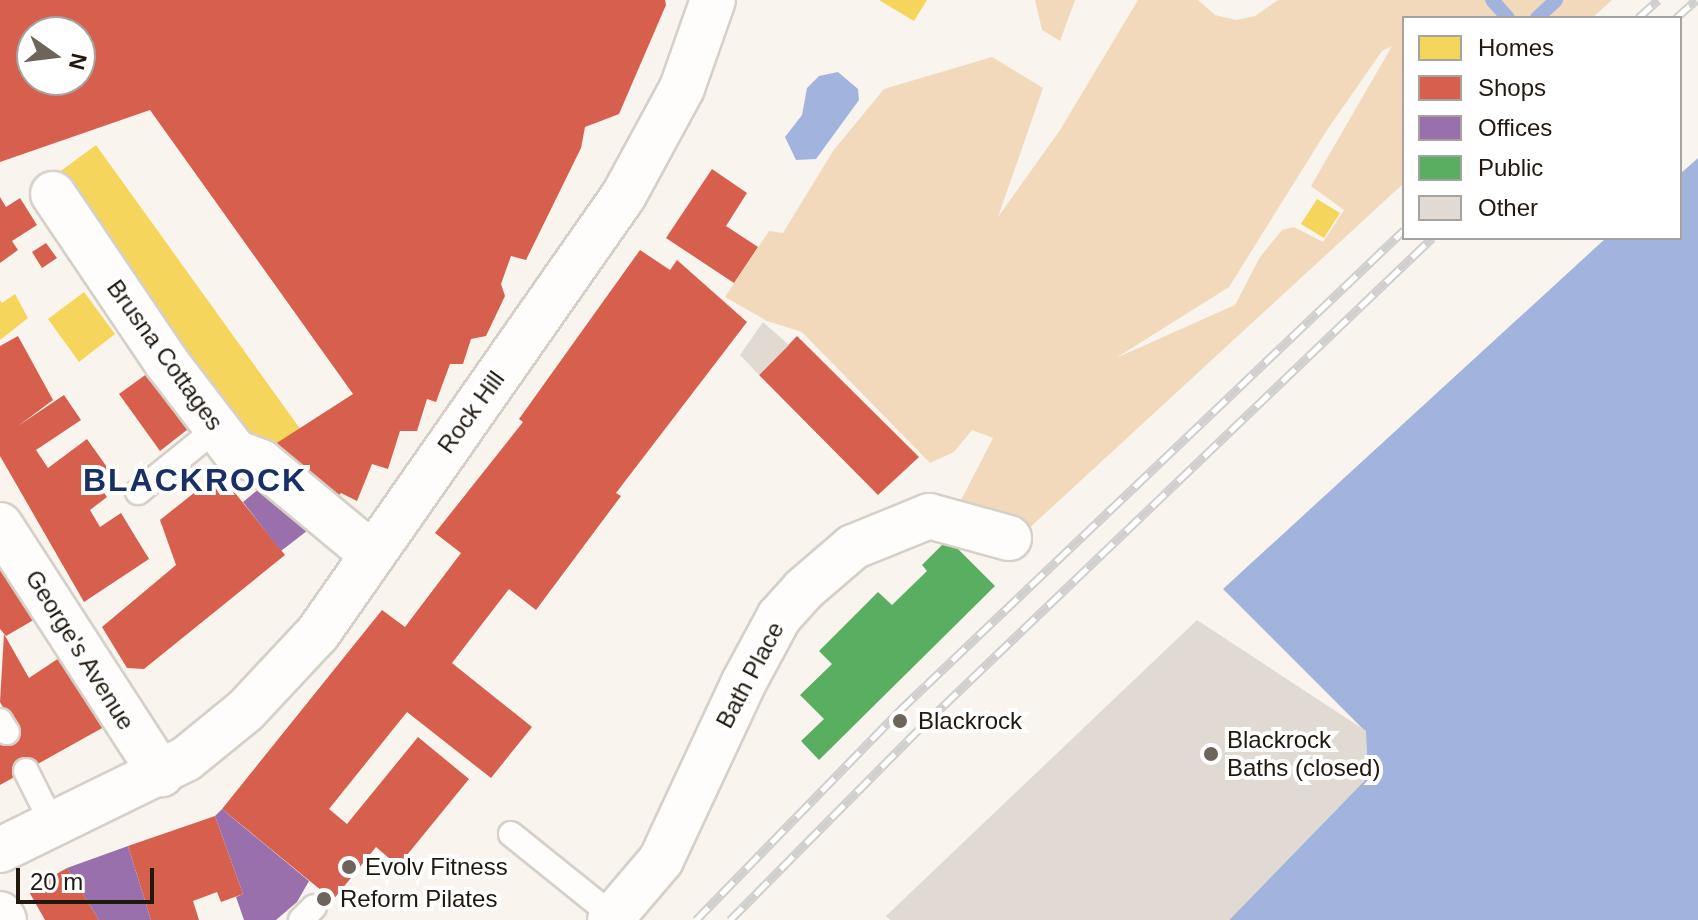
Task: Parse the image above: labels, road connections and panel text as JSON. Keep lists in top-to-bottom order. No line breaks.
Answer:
{"streets":{"street":["Brusna Cottages","Rock Hill","George's Avenue","Bath Place"]},"crossings":[["Brusna Cottages","Rock Hill"],["Rock Hill","George's Avenue"]],"districts":["BLACKROCK"],"places":["Blackrock","Blackrock Baths (closed)","Evolv Fitness","Reform Pilates"],"legend":["Homes","Shops","Offices","Public","Other"],"scale_bar":"20 m","north":"right"}
